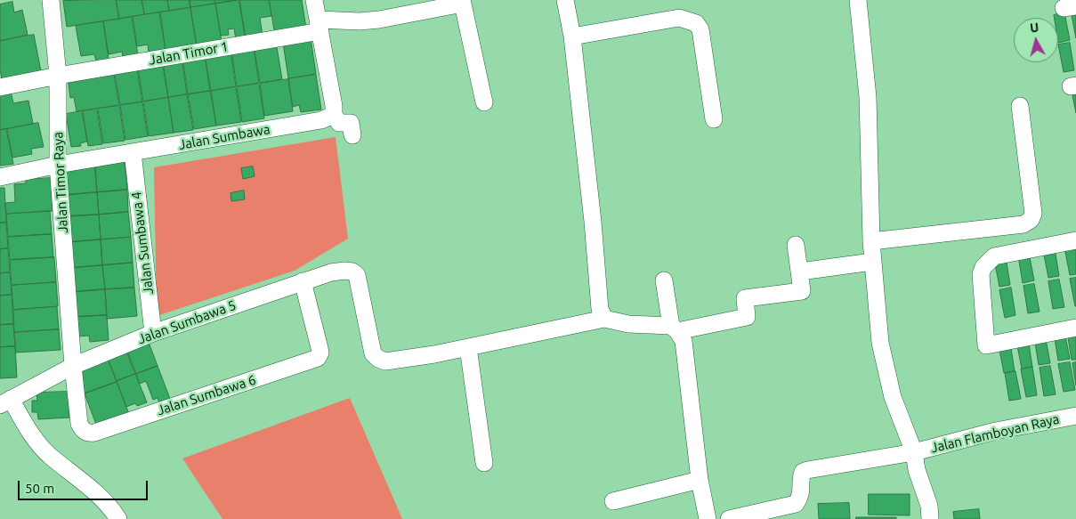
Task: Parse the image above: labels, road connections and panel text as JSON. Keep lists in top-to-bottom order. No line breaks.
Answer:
{"streets":{"street":["Jalan Timor 1","Jalan Sumbawa","Jalan Timor Raya","Jalan Sumbawa 4","Jalan Sumbawa 5","Jalan Sumbawa 6","Jalan Flamboyan Raya"]},"crossings":[["Jalan Timor 1","Jalan Timor Raya"],["Jalan Sumbawa","Jalan Timor Raya"],["Jalan Sumbawa","Jalan Sumbawa 4"],["Jalan Timor Raya","Jalan Sumbawa 5"],["Jalan Timor Raya","Jalan Sumbawa 6"],["Jalan Sumbawa 4","Jalan Sumbawa 5"],["Jalan Sumbawa 5","Jalan Sumbawa 6"]],"scale_bar":"50 m","north":"top"}
